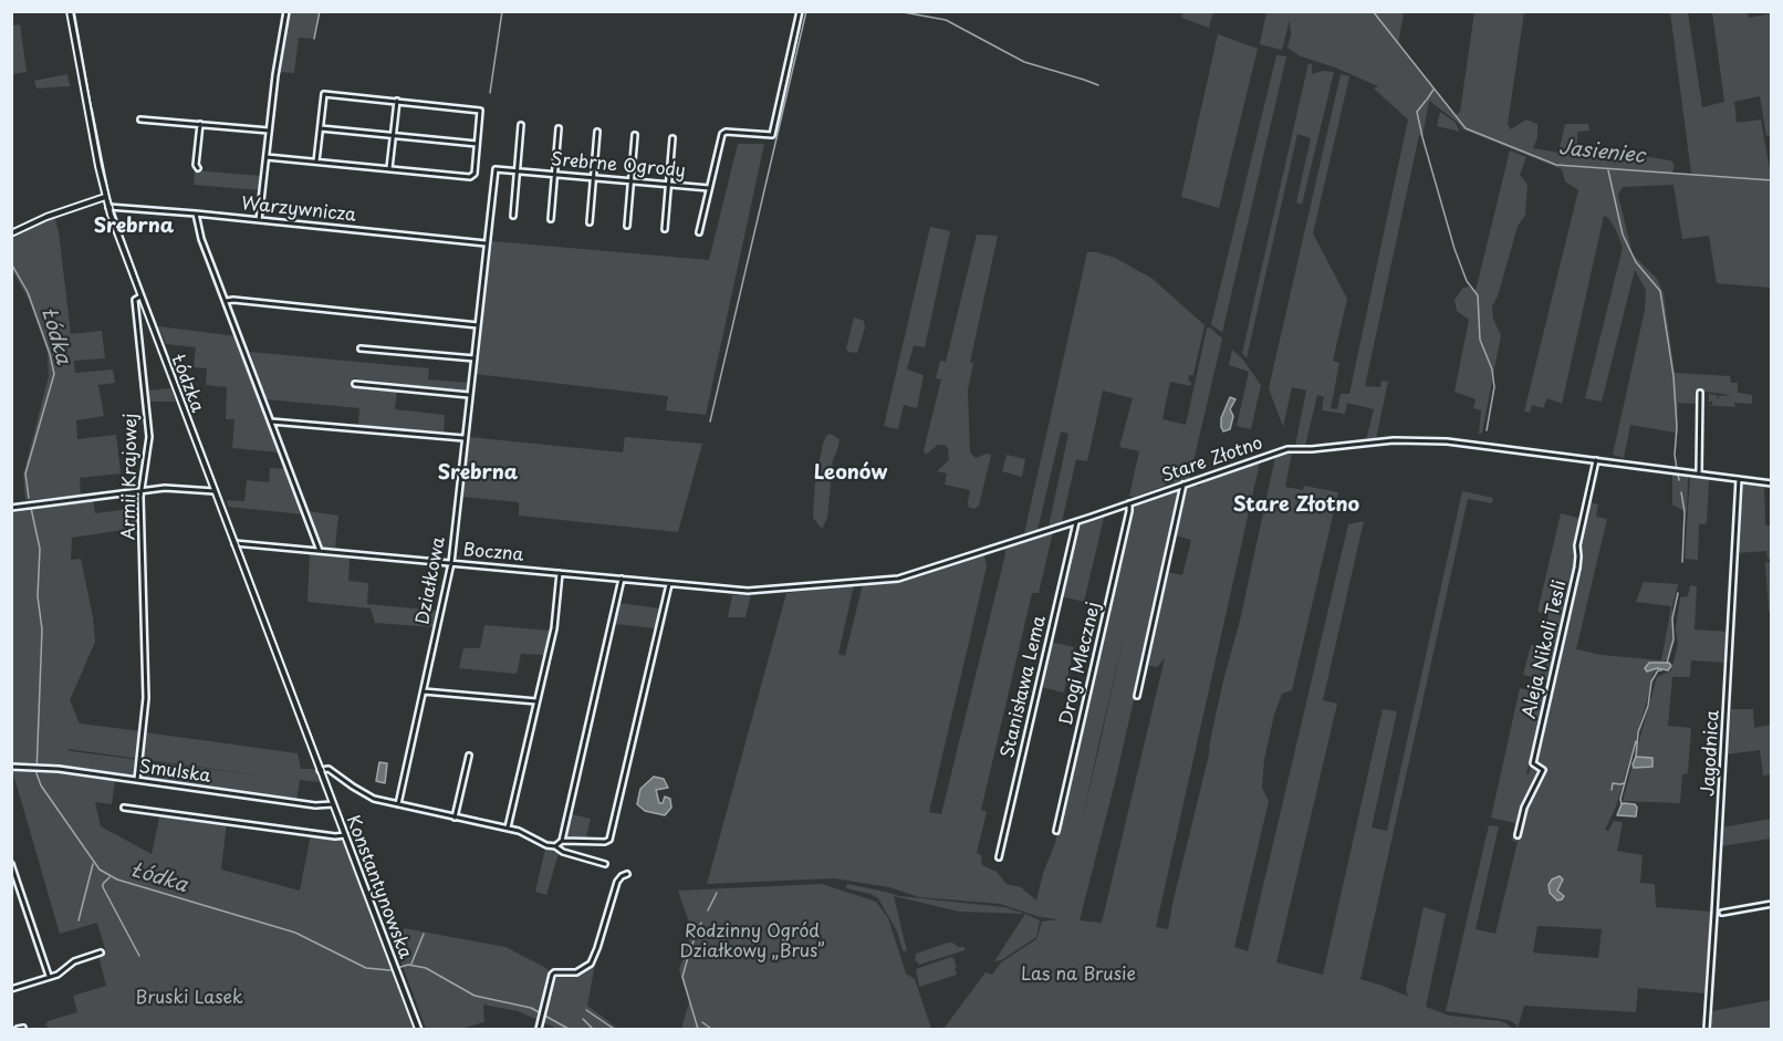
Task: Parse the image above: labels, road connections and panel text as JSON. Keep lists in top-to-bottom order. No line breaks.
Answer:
{"streets":{"main road":["Łódzka","Konstantynowska"],"street":["Srebrne Ogrody","Warzywnicza","Stare Złotno","Armii Krajowej","Boczna","Działkowa","Aleja Nikoli Tesli","Drogi Mlecznej","Stanisława Lema","Jagodnica","Smulska"]},"crossings":[["Srebrne Ogrody","Warzywnicza"],["Srebrne Ogrody","Działkowa"],["Warzywnicza","Łódzka"],["Warzywnicza","Działkowa"],["Łódzka","Armii Krajowej"],["Łódzka","Boczna"],["Łódzka","Konstantynowska"],["Stare Złotno","Boczna"],["Stare Złotno","Aleja Nikoli Tesli"],["Stare Złotno","Drogi Mlecznej"],["Stare Złotno","Stanisława Lema"],["Stare Złotno","Jagodnica"],["Armii Krajowej","Smulska"],["Boczna","Działkowa"],["Smulska","Konstantynowska"]],"districts":["Srebrna","Srebrna","Leonów","Stare Złotno"],"water":["Jasieniec","Łódka"],"parks":["Rodzinny Ogród Działkowy „Brus”","Las na Brusie","Bruski Lasek"]}
